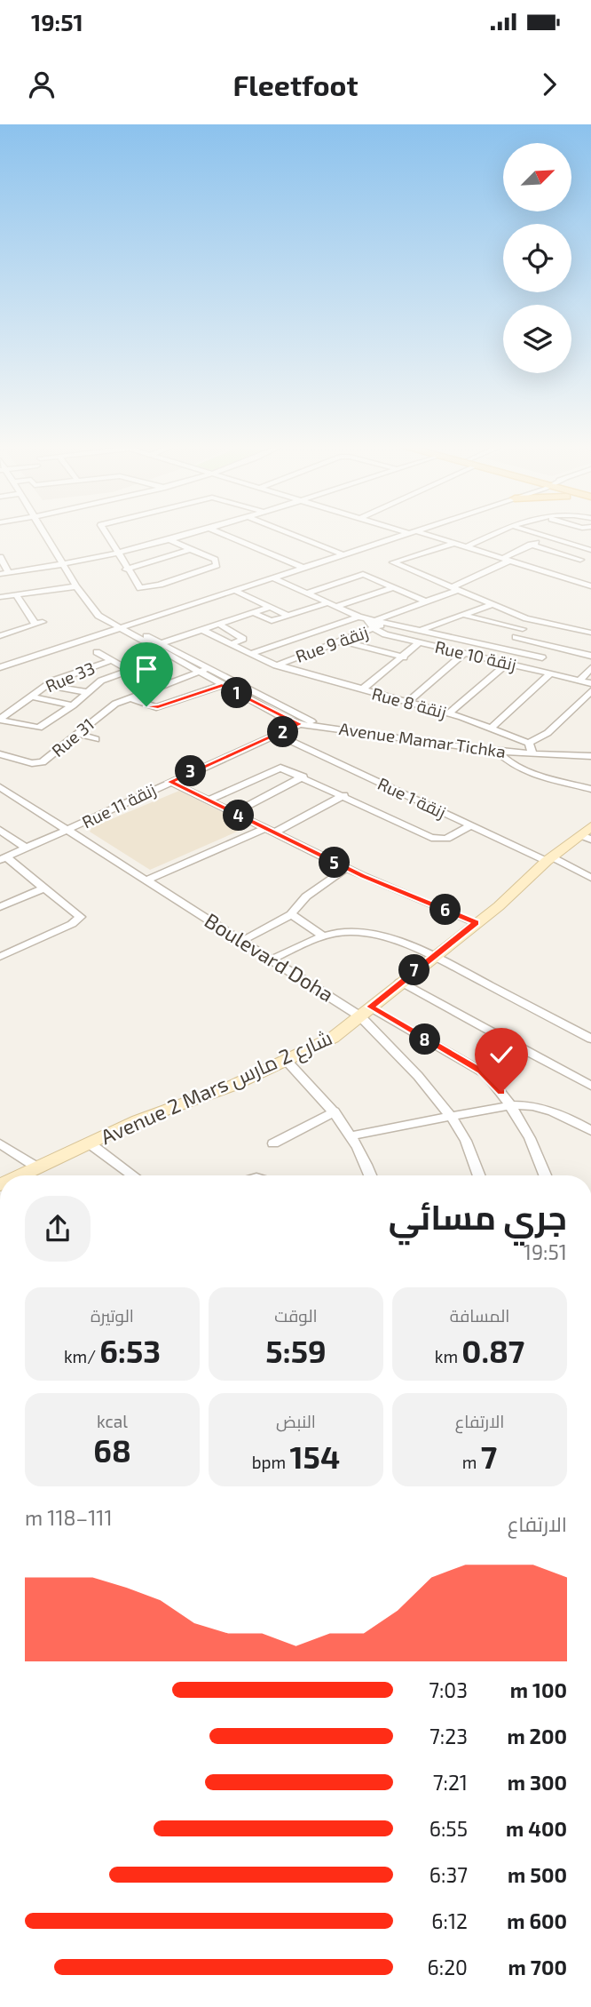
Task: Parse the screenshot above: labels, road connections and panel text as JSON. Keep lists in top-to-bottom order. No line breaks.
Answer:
{"streets":{"street":["Rue 9 زنقة","Rue 10 زنقة","Rue 33","Rue 8 زنقة","Rue 31","Avenue Mamar Tichka","Rue 1 زنقة","Rue 11 زنقة","Boulevard Doha","Avenue 2 Mars شارع 2 مارس"]},"crossings":[["Rue 9 زنقة","Rue 10 زنقة"],["Rue 9 زنقة","Rue 8 زنقة"],["Rue 31","Avenue Mamar Tichka"],["Avenue Mamar Tichka","Rue 11 زنقة"],["Rue 1 زنقة","Rue 11 زنقة"],["Rue 1 زنقة","Avenue 2 Mars شارع 2 مارس"],["Rue 11 زنقة","Boulevard Doha"],["Boulevard Doha","Avenue 2 Mars شارع 2 مارس"]],"north":"top right","page":{"status":"19:51","header":"Fleetfoot","pins":["1","2","3","4","5","6","7","8"],"heading":["جري مسائي","19:51"],"stats":[["المسافة","0.87 km"],["الوقت","5:59"],["الوتيرة","6:53 /km"],["الارتفاع","7 m"],["النبض","154 bpm"],["kcal","68"]],"chart":["الارتفاع","111–118 m"],"list":[{"name":"100 m","note":"7:03"},{"name":"200 m","note":"7:23"},{"name":"300 m","note":"7:21"},{"name":"400 m","note":"6:55"},{"name":"500 m","note":"6:37"},{"name":"600 m","note":"6:12"},{"name":"700 m","note":"6:20"}]}}
